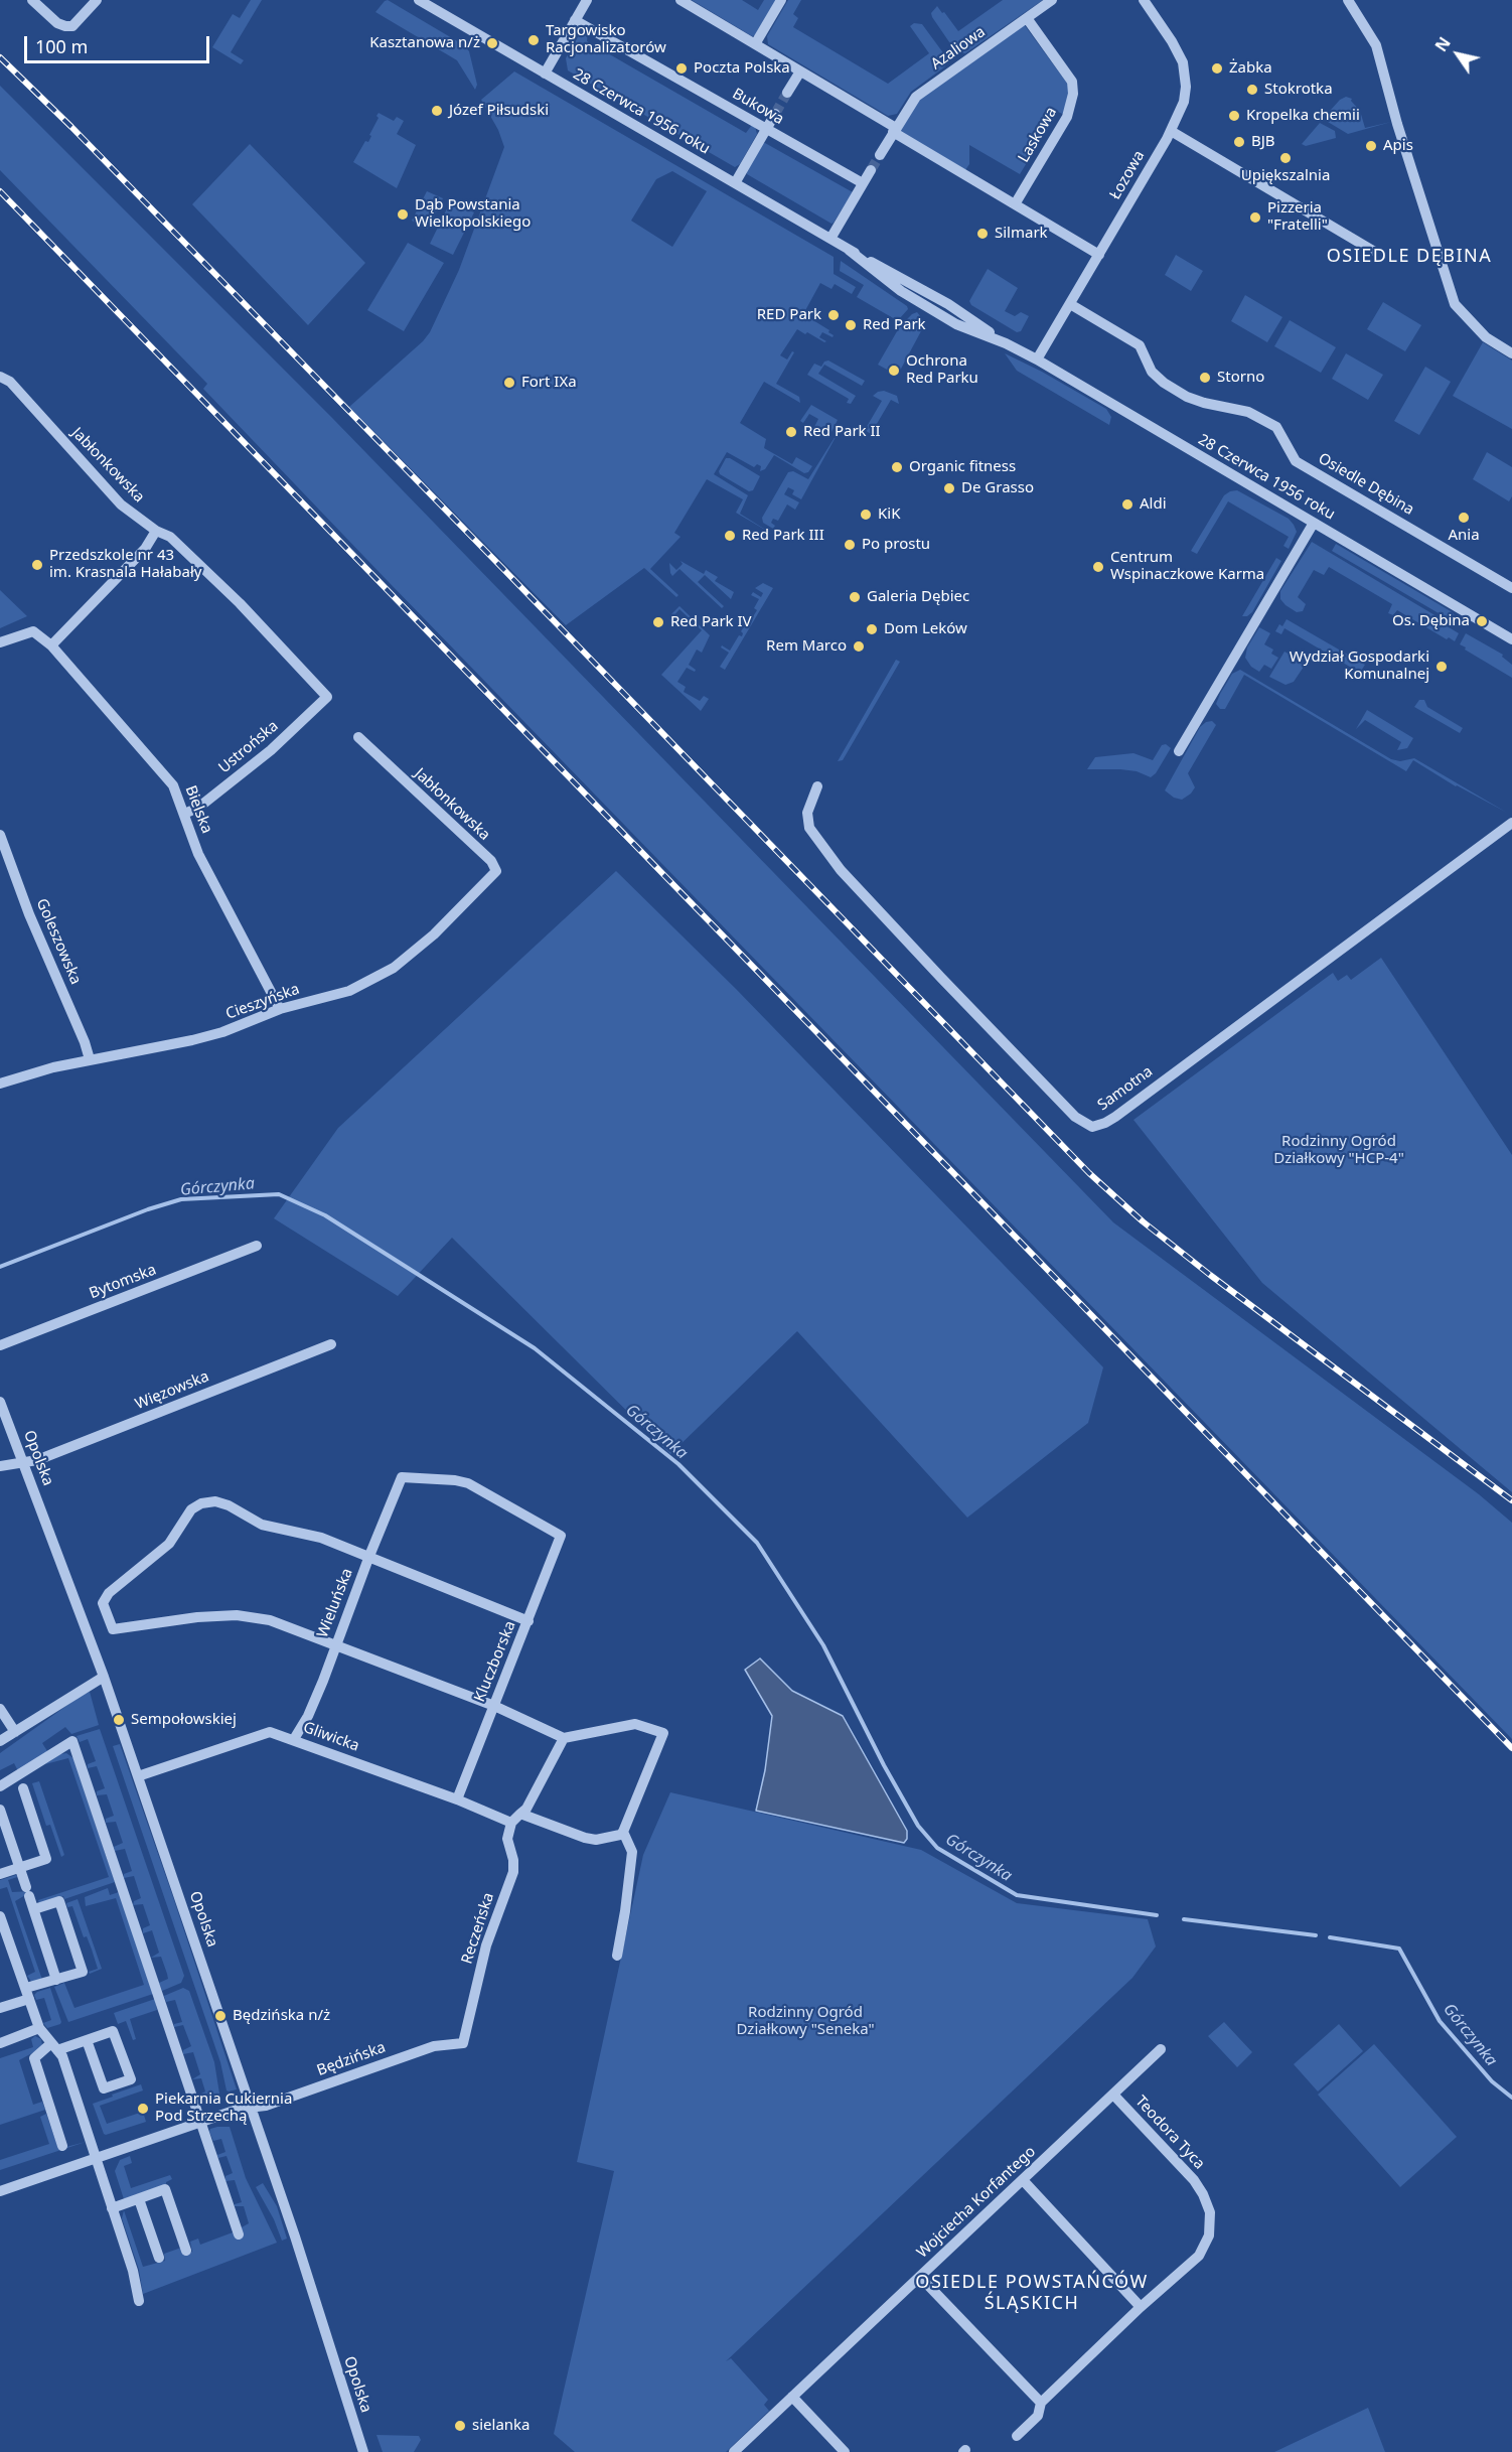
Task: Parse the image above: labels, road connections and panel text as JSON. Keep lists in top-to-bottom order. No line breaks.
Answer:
{"streets":{"street":["Azaliowa","Bukowa","28 Czerwca 1956 roku","Laskowa","Łozowa","Jabłonkowska","Osiedle Dębina","Ustrońska","Bielska","Goleszowska","Cieszyńska","Samotna","Bytomska","Więzowska","Opolska","Wieluńska","Kluczborska","Gliwicka","Reczeńska","Będzińska","Teodora Tyca","Wojciecha Korfantego"]},"crossings":[["Azaliowa","Laskowa"],["28 Czerwca 1956 roku","Łozowa"],["Łozowa","Osiedle Dębina"],["Jabłonkowska","Ustrońska"],["Jabłonkowska","Cieszyńska"],["Ustrońska","Bielska"],["Bielska","Cieszyńska"],["Goleszowska","Cieszyńska"],["Więzowska","Opolska"],["Opolska","Gliwicka"],["Opolska","Będzińska"],["Wieluńska","Kluczborska"],["Wieluńska","Gliwicka"],["Kluczborska","Gliwicka"],["Gliwicka","Reczeńska"],["Reczeńska","Będzińska"],["Teodora Tyca","Wojciecha Korfantego"]],"districts":["OSIEDLE DĘBINA","OSIEDLE POWSTAŃCÓW ŚLĄSKICH"],"water":["Górczynka"],"parks":["Rodzinny Ogród Działkowy \"HCP-4\"","Rodzinny Ogród Działkowy \"Seneka\""],"places":["Targowisko Racjonalizatorów","Kasztanowa n/ż","Poczta Polska","Żabka","Stokrotka","Józef Piłsudski","Kropelka chemii","BJB","Apis","Upiększalnia","Dąb Powstania Wielkopolskiego","Pizzeria \"Fratelli\"","Silmark","RED Park","Red Park","Ochrona Red Parku","Storno","Fort IXa","Red Park II","Organic fitness","De Grasso","Aldi","KiK","Ania","Red Park III","Po prostu","Przedszkole nr 43 im. Krasnala Hałabały","Centrum Wspinaczkowe Karma","Galeria Dębiec","Os. Dębina","Red Park IV","Dom Leków","Rem Marco","Wydział Gospodarki Komunalnej","Sempołowskiej","Będzińska n/ż","Piekarnia Cukiernia Pod Strzechą","sielanka"],"scale_bar":"100 m","north":"top left"}
